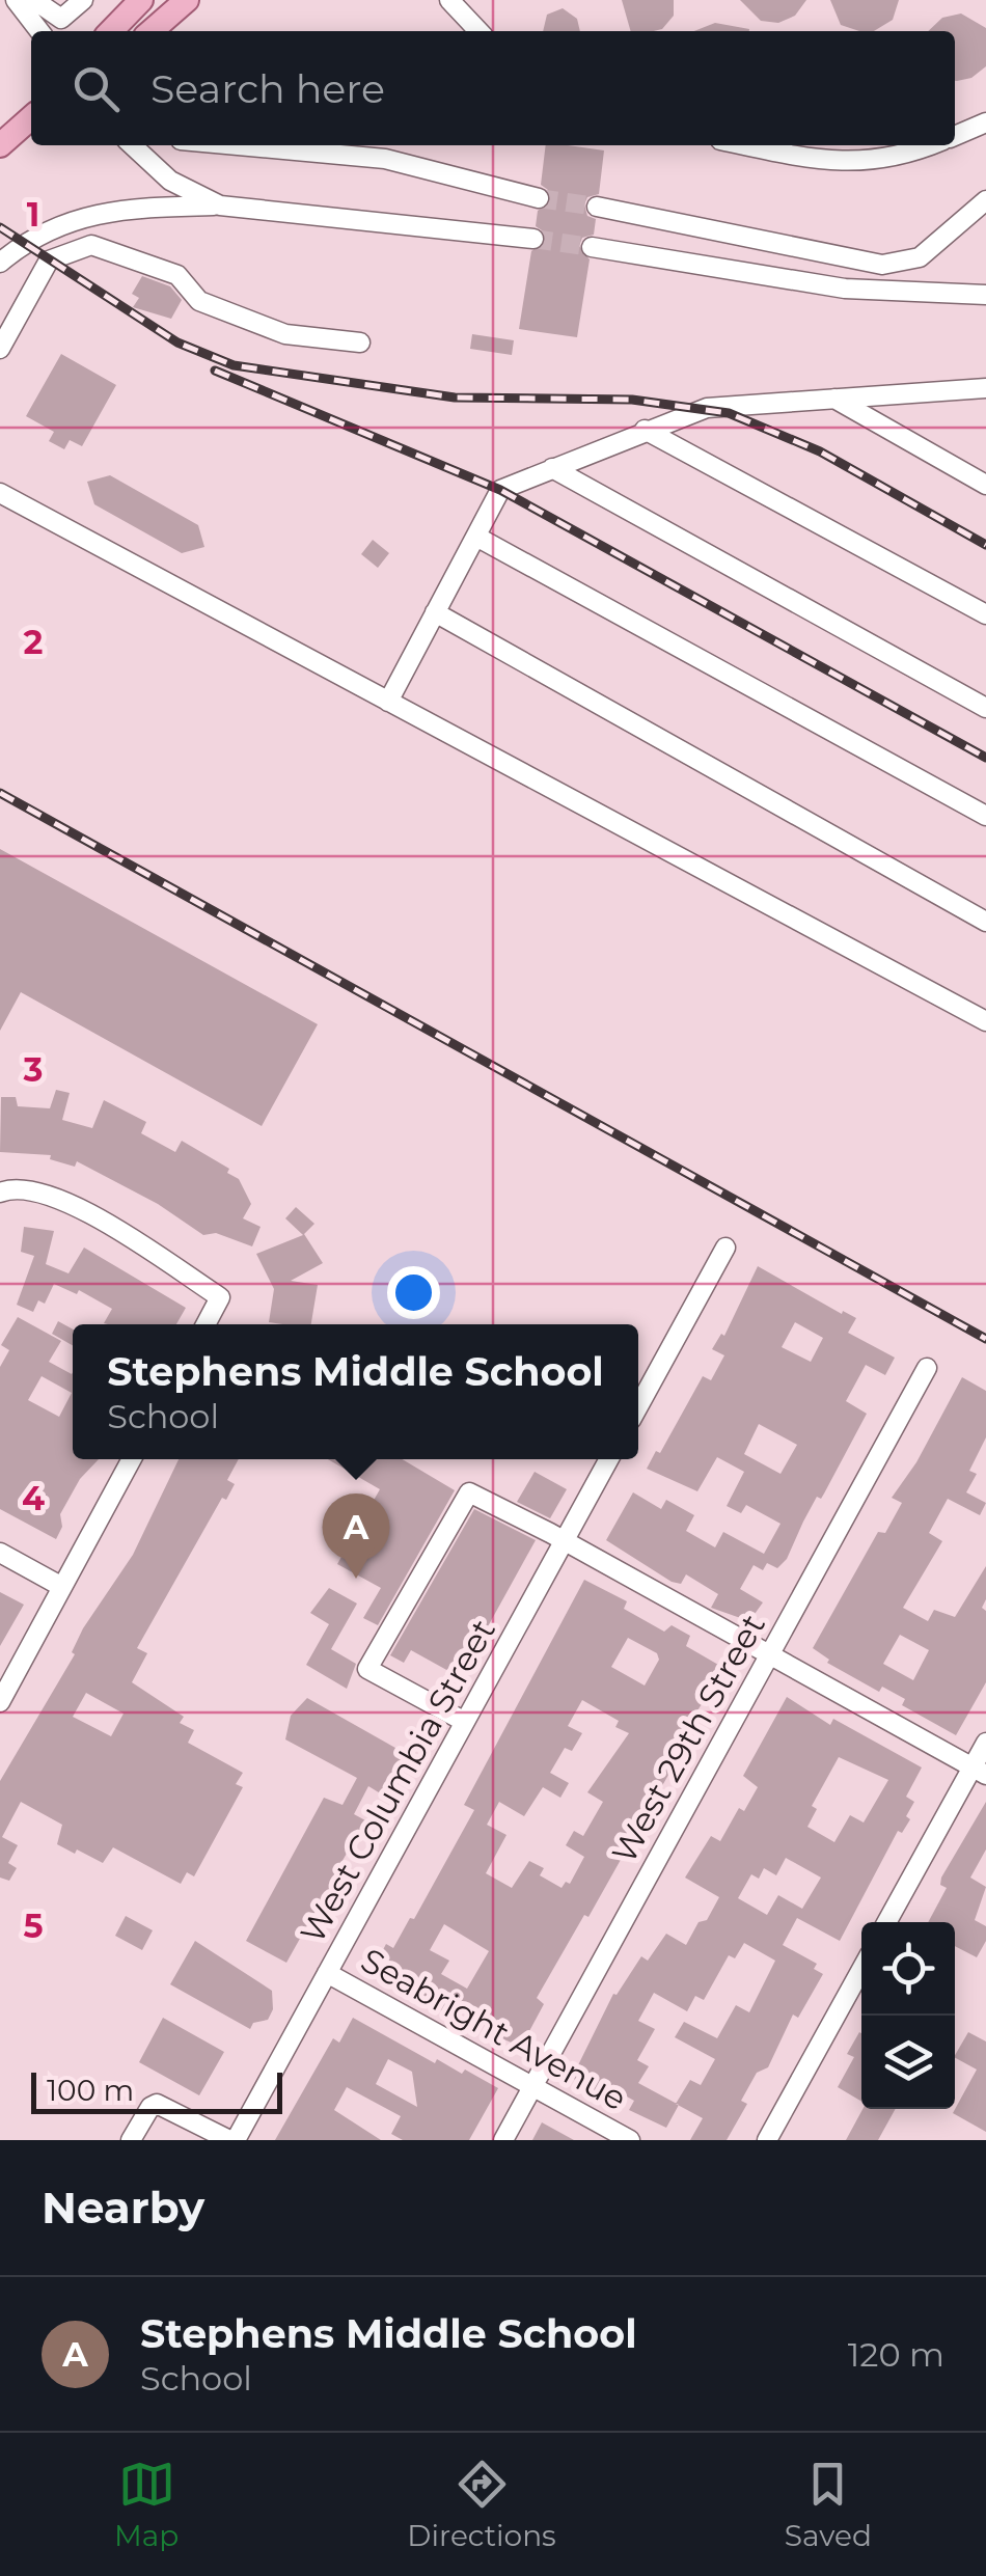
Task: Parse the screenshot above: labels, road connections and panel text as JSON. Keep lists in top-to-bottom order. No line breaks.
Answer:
{"streets":{"street":["West 29th Street","West Columbia Street","Seabright Avenue"]},"crossings":[["West 29th Street","Seabright Avenue"],["West Columbia Street","Seabright Avenue"]],"scale_bar":"100 m","page":{"search":"Search here","popup":["Stephens Middle School","School"],"pins":"A","scale":"100 m","heading":"Nearby","list":[{"mark":"A","name":"Stephens Middle School","note":"School","value":"120 m"}],"nav":["Map","Directions","Saved"]},"grid":{"rows":["1","2","3","4","5"]}}
